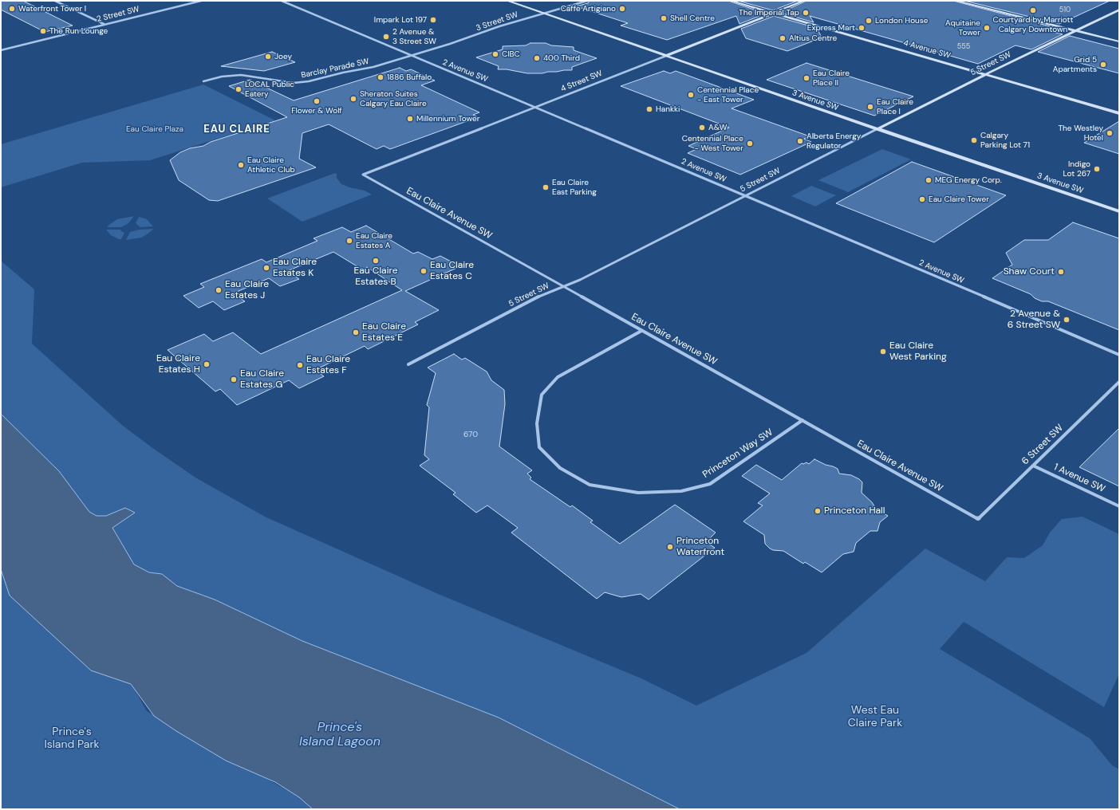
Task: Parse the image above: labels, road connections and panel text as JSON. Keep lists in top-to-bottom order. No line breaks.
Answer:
{"streets":{"street":["2 Street SW","3 Street SW","4 Avenue SW","5 Street SW","Barclay Parade SW","2 Avenue SW","4 Street SW","3 Avenue SW","Eau Claire Avenue SW","6 Street SW","Princeton Way SW","1 Avenue SW"]},"crossings":[["3 Street SW","Barclay Parade SW"],["3 Street SW","2 Avenue SW"],["3 Street SW","3 Avenue SW"],["4 Avenue SW","5 Street SW"],["4 Avenue SW","4 Street SW"],["5 Street SW","2 Avenue SW"],["5 Street SW","3 Avenue SW"],["5 Street SW","Eau Claire Avenue SW"],["Barclay Parade SW","2 Avenue SW"],["2 Avenue SW","4 Street SW"],["4 Street SW","3 Avenue SW"],["4 Street SW","Eau Claire Avenue SW"],["Eau Claire Avenue SW","6 Street SW"],["Eau Claire Avenue SW","Princeton Way SW"],["6 Street SW","1 Avenue SW"]],"districts":["EAU CLAIRE"],"water":["Prince's Island Lagoon"],"parks":["Eau Claire Plaza","West Eau Claire Park","Prince's Island Park"],"places":["Waterfront Tower I","Caffe Artigiano","Courtyard by Marriott Calgary Downtown","The Imperial Tap","Shell Centre","Impark Lot 197","London House","Express Mart","Aquitaine Tower","The Run Lounge","2 Avenue & 3 Street SW","Altius Centre","CIBC","Joey","400 Third","Grid 5 Apartments","1886 Buffalo","Eau Claire Place II","LOCAL Public Eatery","Centennial Place - East Tower","Sheraton Suites Calgary Eau Claire","Flower & Wolf","Eau Claire Place I","Hankki","Millennium Tower","A&W","The Westley Hotel","Calgary Parking Lot 71","Alberta Energy Regulator","Centennial Place - West Tower","Eau Claire Athletic Club","Indigo Lot 267","MEG Energy Corp.","Eau Claire East Parking","Eau Claire Tower","Eau Claire Estates A","Eau Claire Estates B","Eau Claire Estates K","Eau Claire Estates C","Shaw Court","Eau Claire Estates J","2 Avenue & 6 Street SW","Eau Claire Estates E","Eau Claire West Parking","Eau Claire Estates H","Eau Claire Estates F","Eau Claire Estates G","Princeton Hall","Princeton Waterfront"],"house_numbers":["510","555","670"]}
